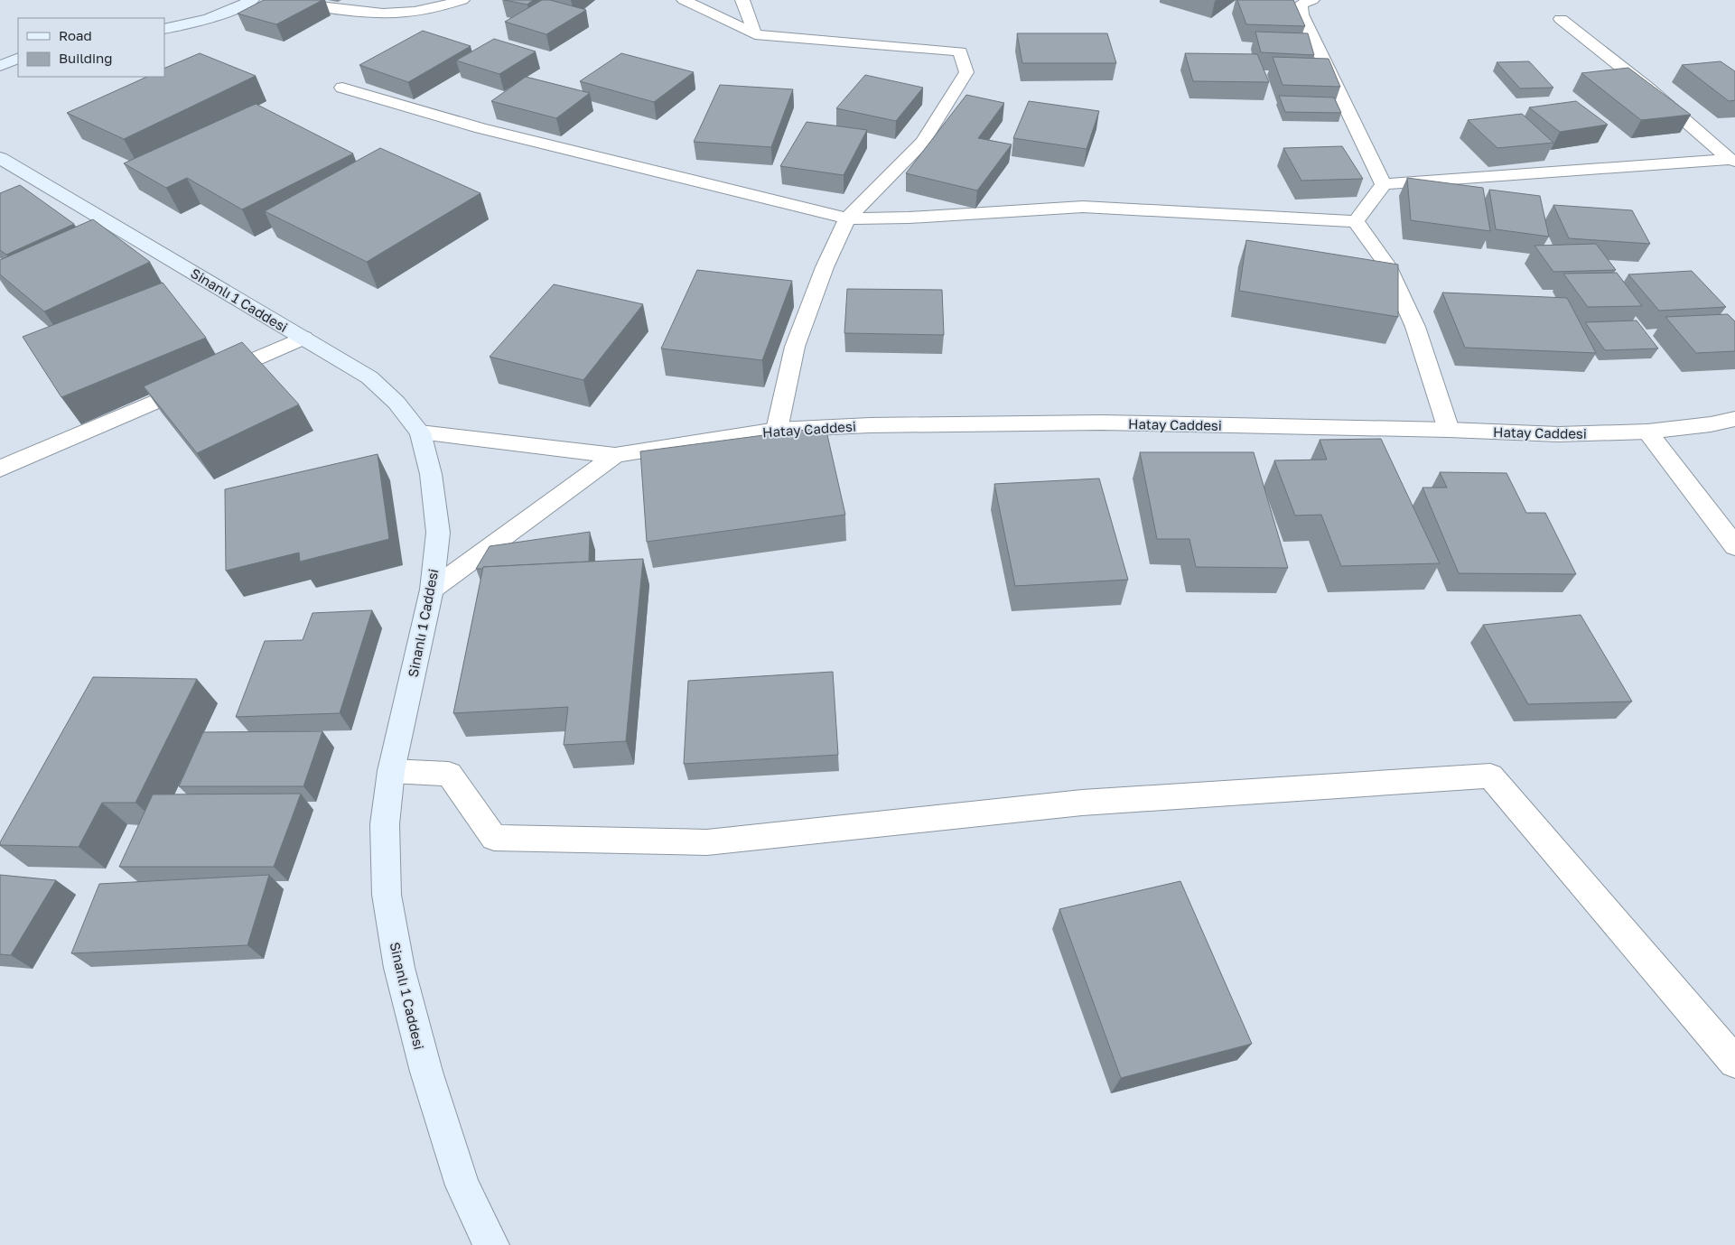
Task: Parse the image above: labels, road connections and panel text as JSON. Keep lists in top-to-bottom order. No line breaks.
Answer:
{"streets":{"main road":["Sinanlı 1 Caddesi"],"street":["Hatay Caddesi"]},"crossings":[["Sinanlı 1 Caddesi","Hatay Caddesi"]],"legend":["Road","Building"]}
